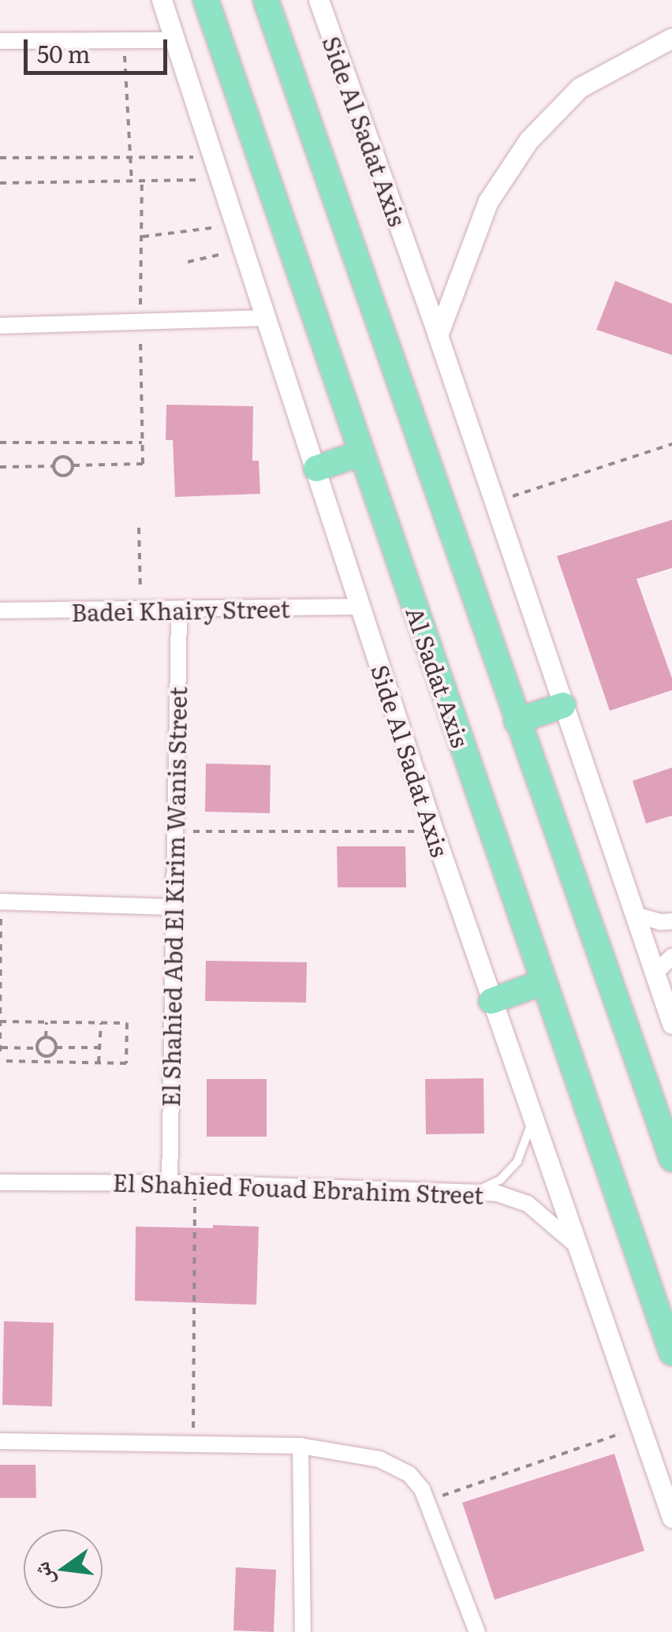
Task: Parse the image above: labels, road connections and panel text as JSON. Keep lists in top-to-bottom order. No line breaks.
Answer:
{"streets":{"main road":["Al Sadat Axis"],"street":["Side Al Sadat Axis","Badei Khairy Street","El Shahied Abd El Kirim Wanis Street","El Shahied Fouad Ebrahim Street"]},"crossings":[["Side Al Sadat Axis","Badei Khairy Street"],["Side Al Sadat Axis","El Shahied Fouad Ebrahim Street"],["Badei Khairy Street","El Shahied Abd El Kirim Wanis Street"],["El Shahied Abd El Kirim Wanis Street","El Shahied Fouad Ebrahim Street"]],"scale_bar":"50 m","north":"left"}
